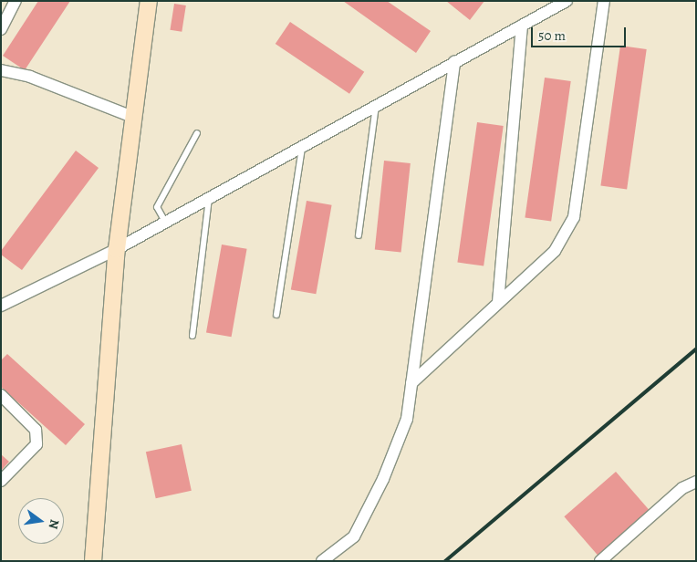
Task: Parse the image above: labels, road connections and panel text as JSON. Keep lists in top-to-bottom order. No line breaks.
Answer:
{"scale_bar":"50 m","north":"right"}
